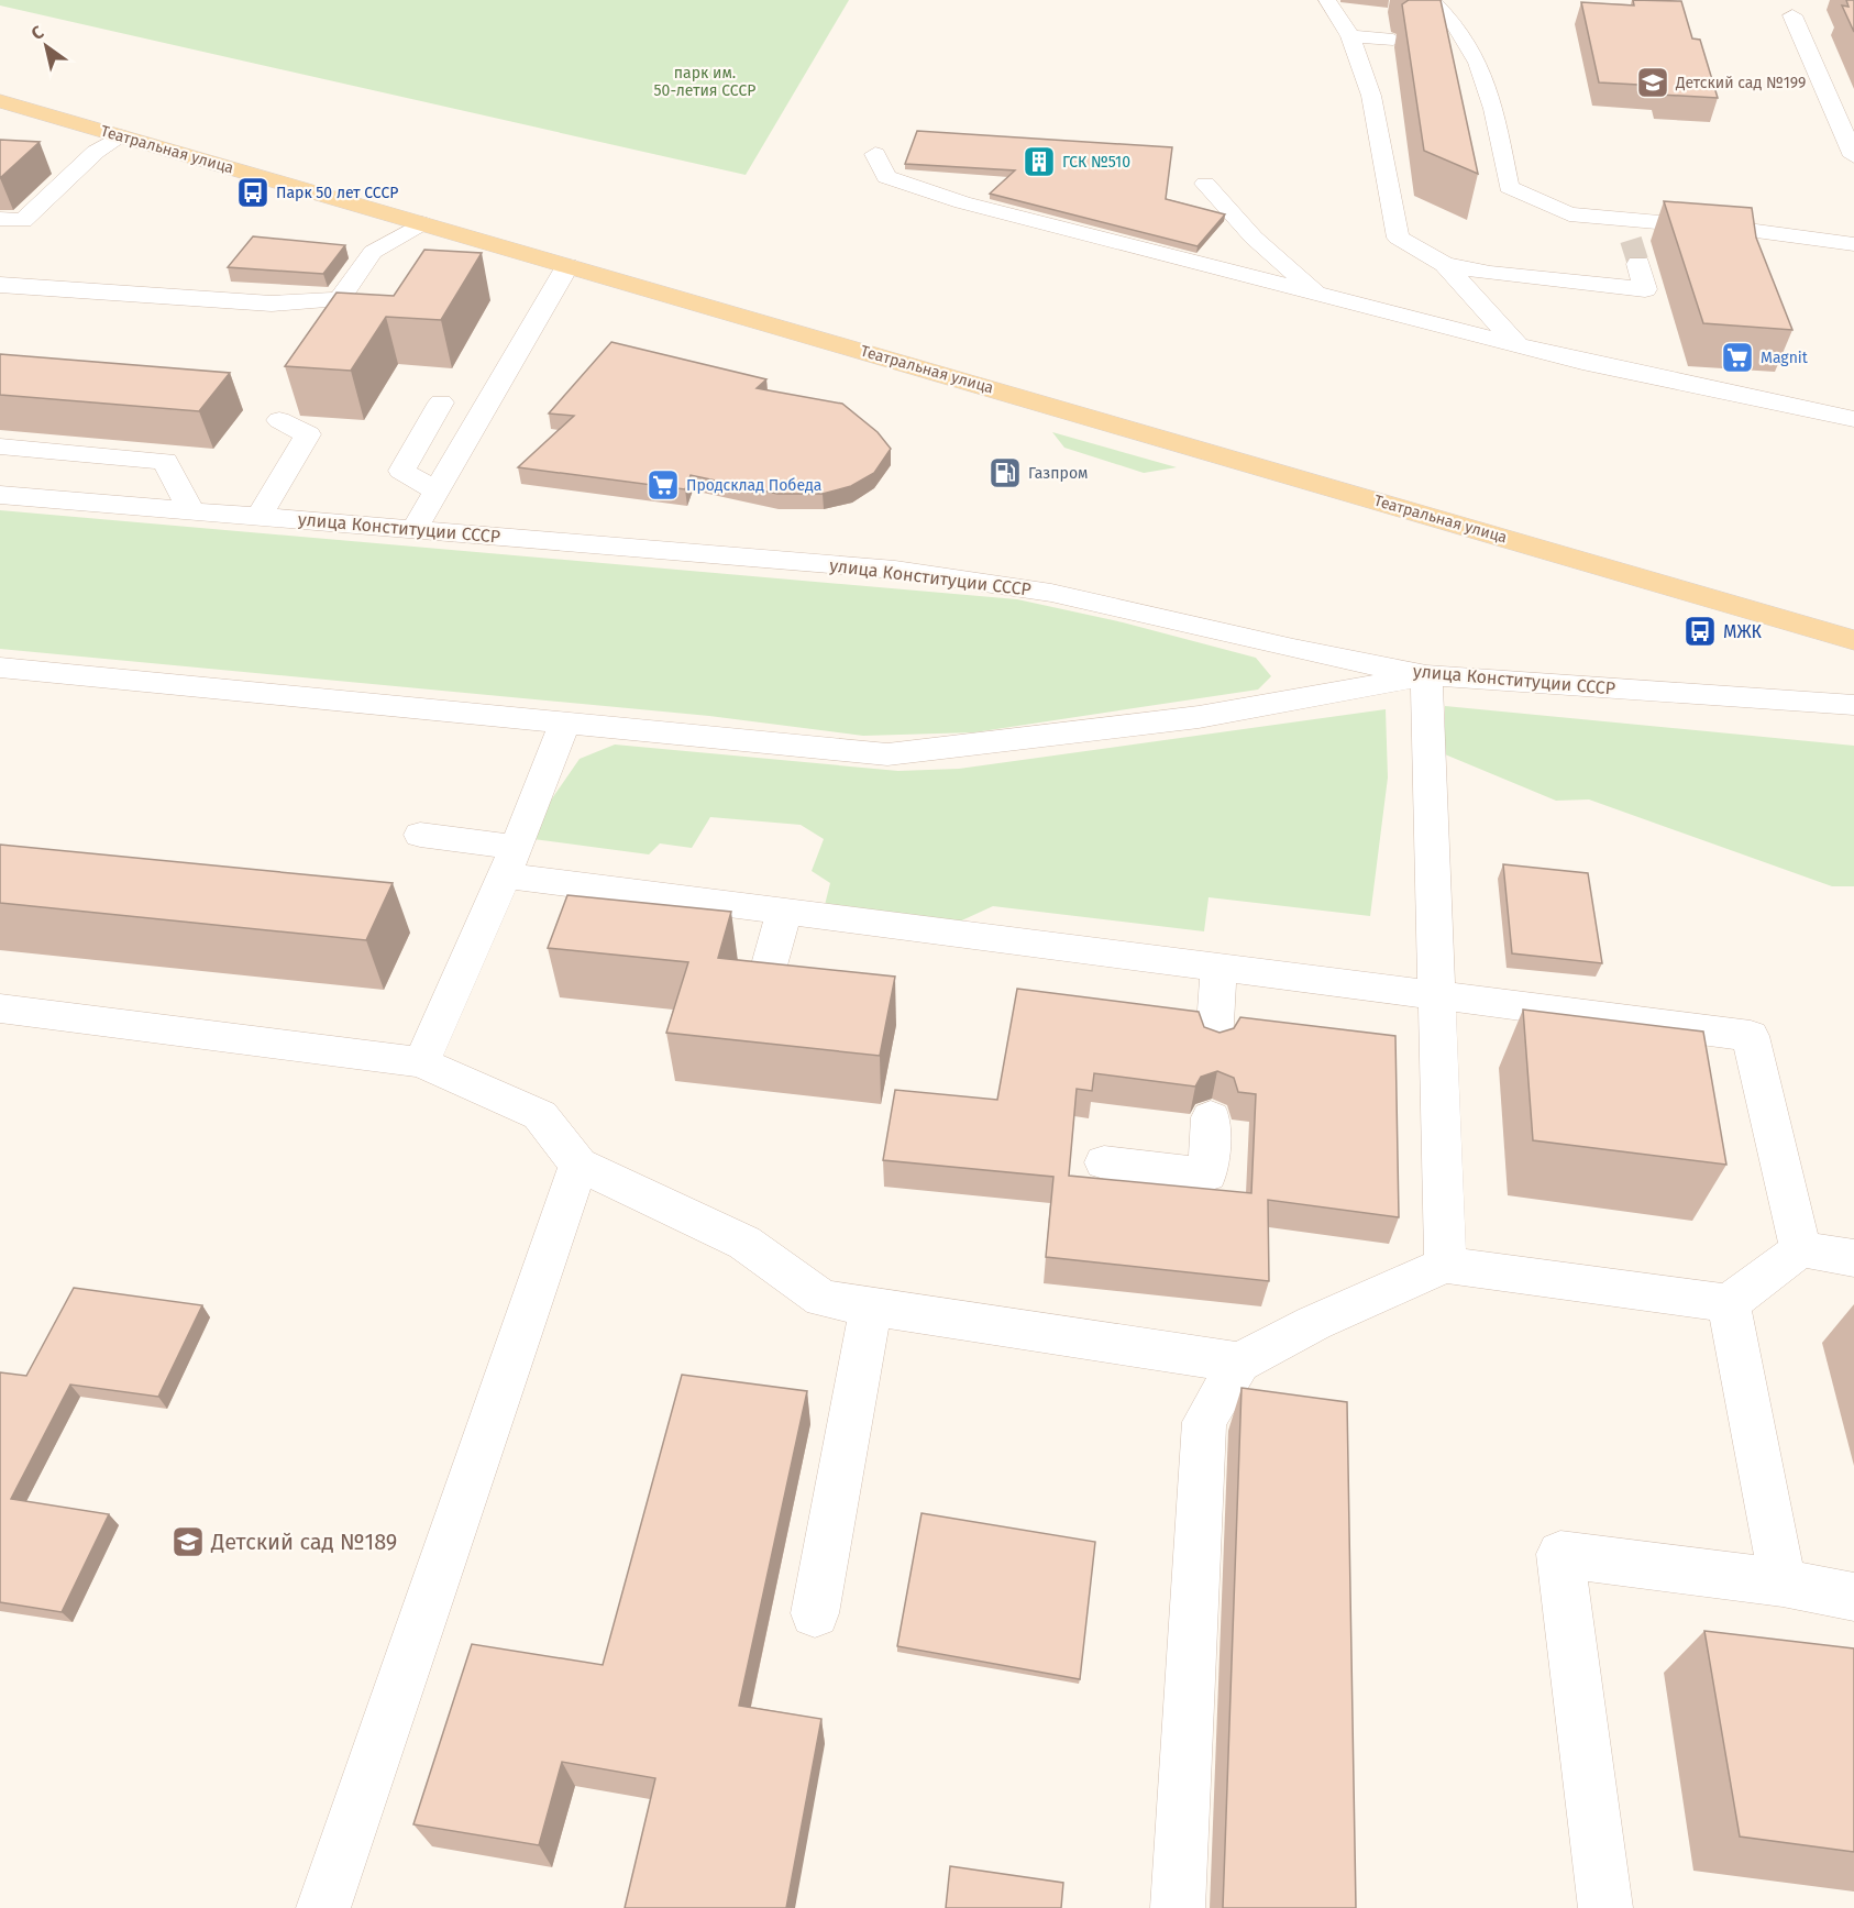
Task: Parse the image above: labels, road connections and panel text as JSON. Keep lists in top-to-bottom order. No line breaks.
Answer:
{"streets":{"main road":["Театральная улица"],"street":["улица Конституции СССР"]},"parks":["парк им. 50-летия СССР"],"places":{"school or university":["Детский сад №199","Детский сад №189"],"building":["ГСК №510"],"bus stop":["Парк 50 лет СССР","МЖК"],"supermarket":["Magnit","Продсклад Победа"],"fuel station":["Газпром"]},"north":"top left"}
